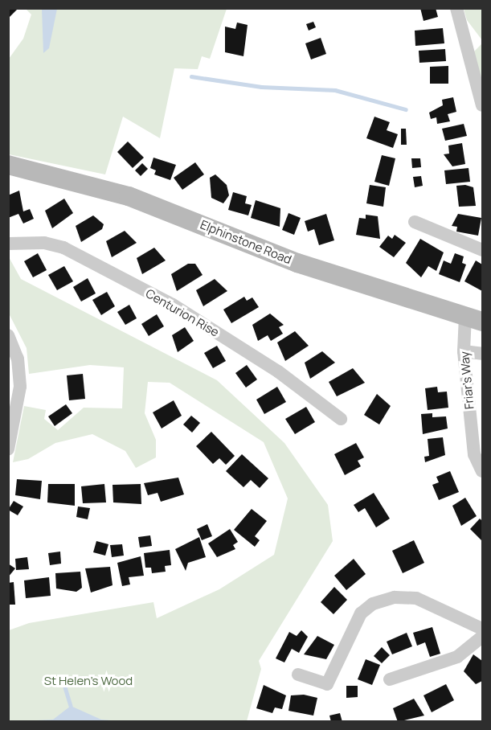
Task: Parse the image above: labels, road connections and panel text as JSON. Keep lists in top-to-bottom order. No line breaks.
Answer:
{"streets":{"street":["Elphinstone Road","Centurion Rise","Friar's Way"]},"crossings":[["Elphinstone Road","Friar's Way"]],"parks":["St Helen's Wood"]}
